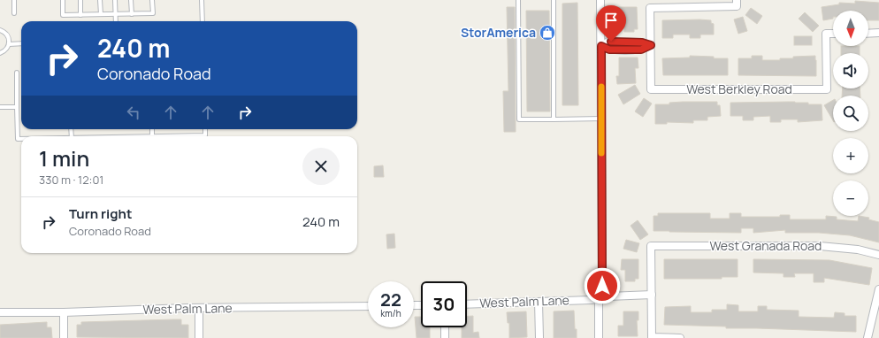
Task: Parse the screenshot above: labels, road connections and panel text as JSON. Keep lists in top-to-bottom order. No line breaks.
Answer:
{"streets":{"street":["West Berkley Road","West Granada Road","West Palm Lane"]},"crossings":[["West Granada Road","West Palm Lane"]],"places":{"shop":["StorAmerica"]},"north":"bottom","page":{"map_buttons":["+","−"],"turn":["240 m","Coronado Road"],"heading":["1 min","330 m · 12:01"],"list":[{"name":"Turn right","note":"Coronado Road","value":"240 m"}],"speed":"22 km/h","limit":"30"}}
